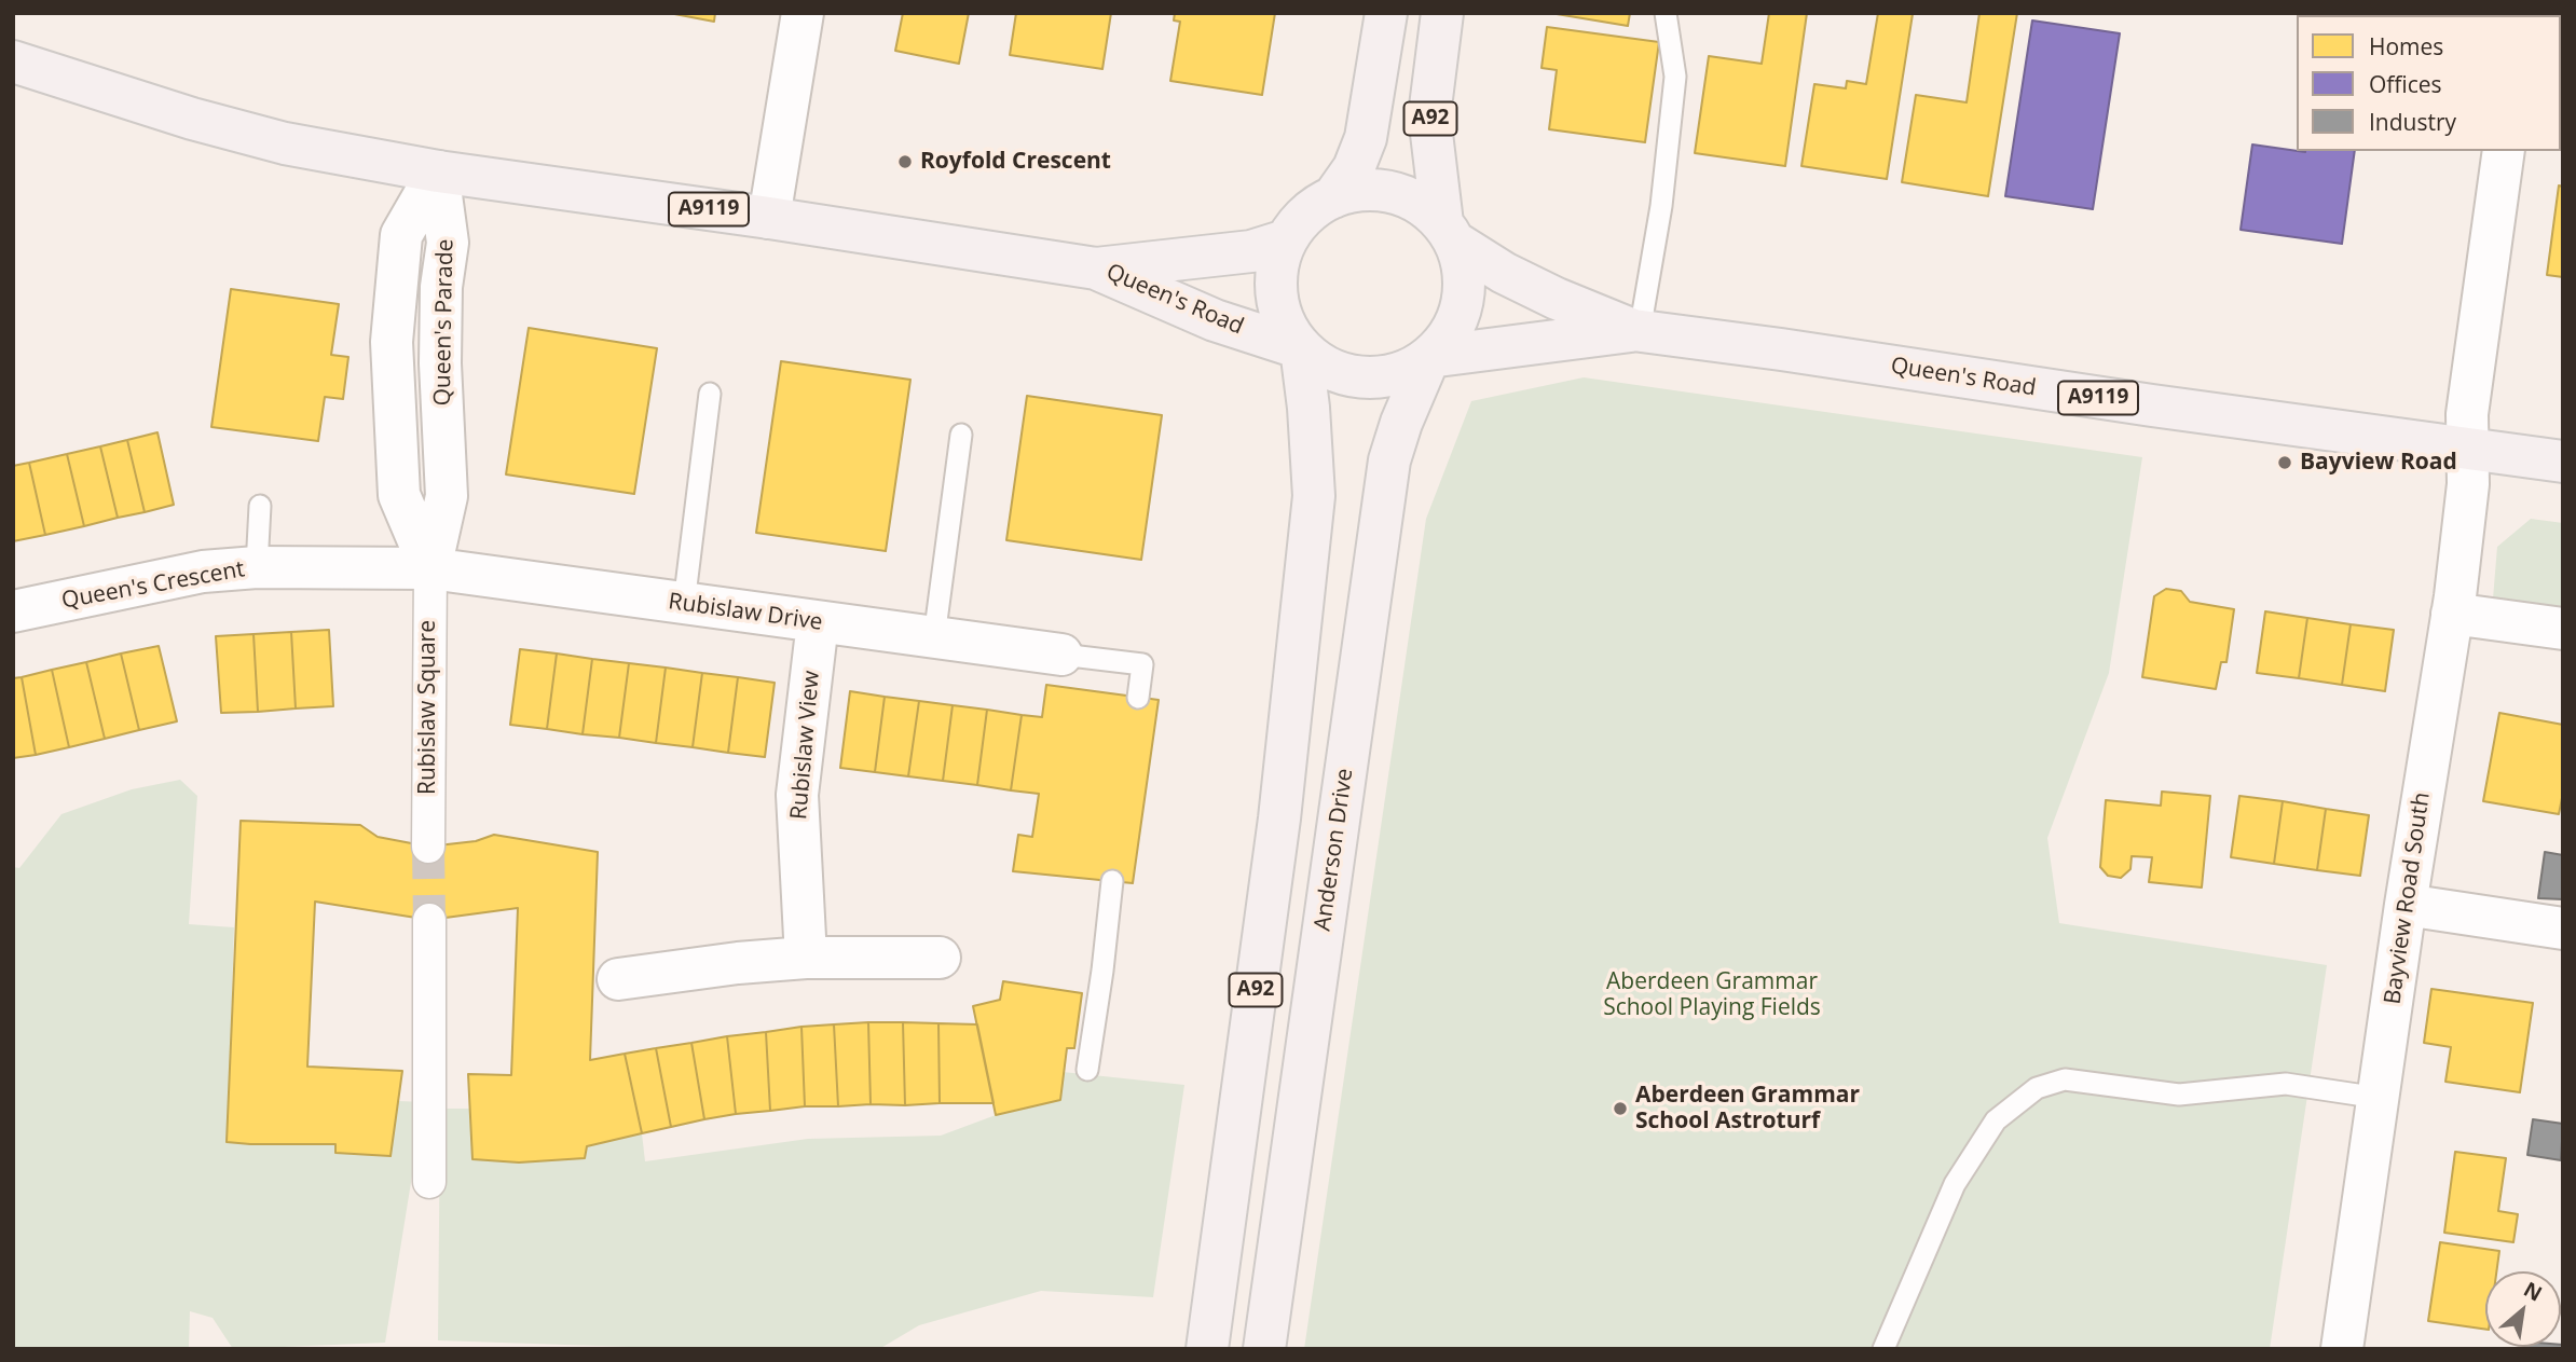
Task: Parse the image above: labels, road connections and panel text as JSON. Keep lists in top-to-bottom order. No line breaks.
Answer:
{"streets":{"main road":["A92","A9119","Queen's Road","Anderson Drive"],"street":["Queen's Parade","Queen's Crescent","Rubislaw Drive","Rubislaw Square","Rubislaw View","Bayview Road South"]},"crossings":[["A92","Queen's Road"],["A92","Anderson Drive"],["A9119","Queen's Road"],["A9119","Queen's Parade"],["Queen's Road","Anderson Drive"],["Queen's Road","Bayview Road South"],["Queen's Parade","Queen's Crescent"],["Queen's Parade","Rubislaw Drive"],["Queen's Parade","Rubislaw Square"],["Queen's Crescent","Rubislaw Drive"],["Queen's Crescent","Rubislaw Square"],["Rubislaw Drive","Rubislaw Square"],["Rubislaw Drive","Rubislaw View"]],"parks":["Aberdeen Grammar School Playing Fields"],"places":["Royfold Crescent","Bayview Road","Aberdeen Grammar School Astroturf"],"legend":["Homes","Offices","Industry"],"north":"top right"}
